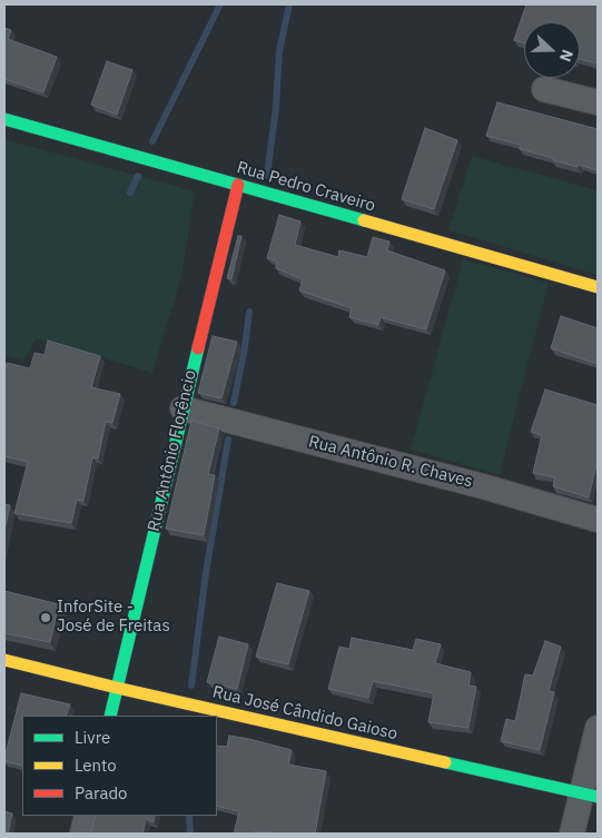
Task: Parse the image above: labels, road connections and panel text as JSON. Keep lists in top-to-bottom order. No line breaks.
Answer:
{"streets":{"street":["Rua Pedro Craveiro","Rua Antônio Florêncio","Rua Antônio R. Chaves","Rua José Cândido Gaioso"]},"crossings":[["Rua Pedro Craveiro","Rua Antônio Florêncio"],["Rua Antônio Florêncio","Rua Antônio R. Chaves"],["Rua Antônio Florêncio","Rua José Cândido Gaioso"]],"places":["InforSite - José de Freitas"],"legend":["Livre","Lento","Parado"],"north":"right"}
